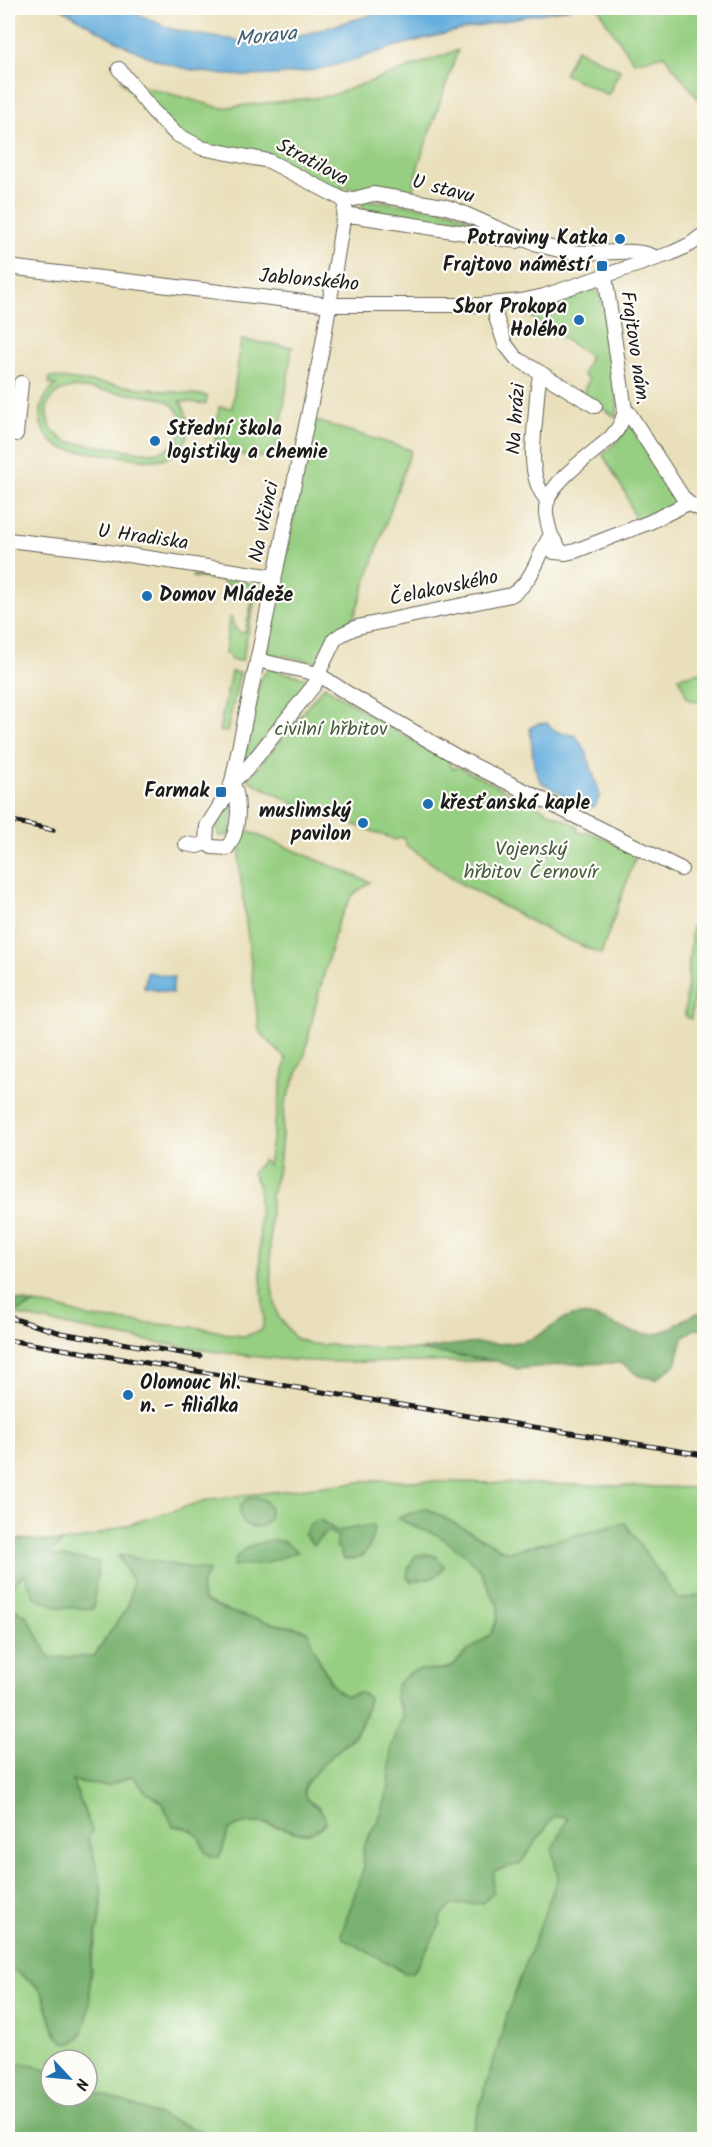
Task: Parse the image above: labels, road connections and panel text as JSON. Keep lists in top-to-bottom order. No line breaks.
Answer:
{"streets":{"street":["Stratilova","U stavu","Jablonského","Frajtovo nám.","Na hrázi","Na vlčinci","U Hradiska","Čelakovského"]},"crossings":[["Stratilova","U stavu"],["Stratilova","Jablonského"],["Stratilova","Na vlčinci"],["U stavu","Jablonského"],["Jablonského","Frajtovo nám."],["Jablonského","Na vlčinci"],["Frajtovo nám.","Na hrázi"],["Na vlčinci","U Hradiska"],["Na vlčinci","Čelakovského"]],"water":["Morava"],"parks":["civilní hřbitov","Vojenský hřbitov Černovír"],"places":{"other":["Potraviny Katka","Sbor Prokopa Holého","Střední škola logistiky a chemie","Domov Mládeže","křesťanská kaple","muslimský pavilon","Olomouc hl. n. - filiálka"],"transit":["Frajtovo náměstí","Farmak"]},"north":"bottom right"}
